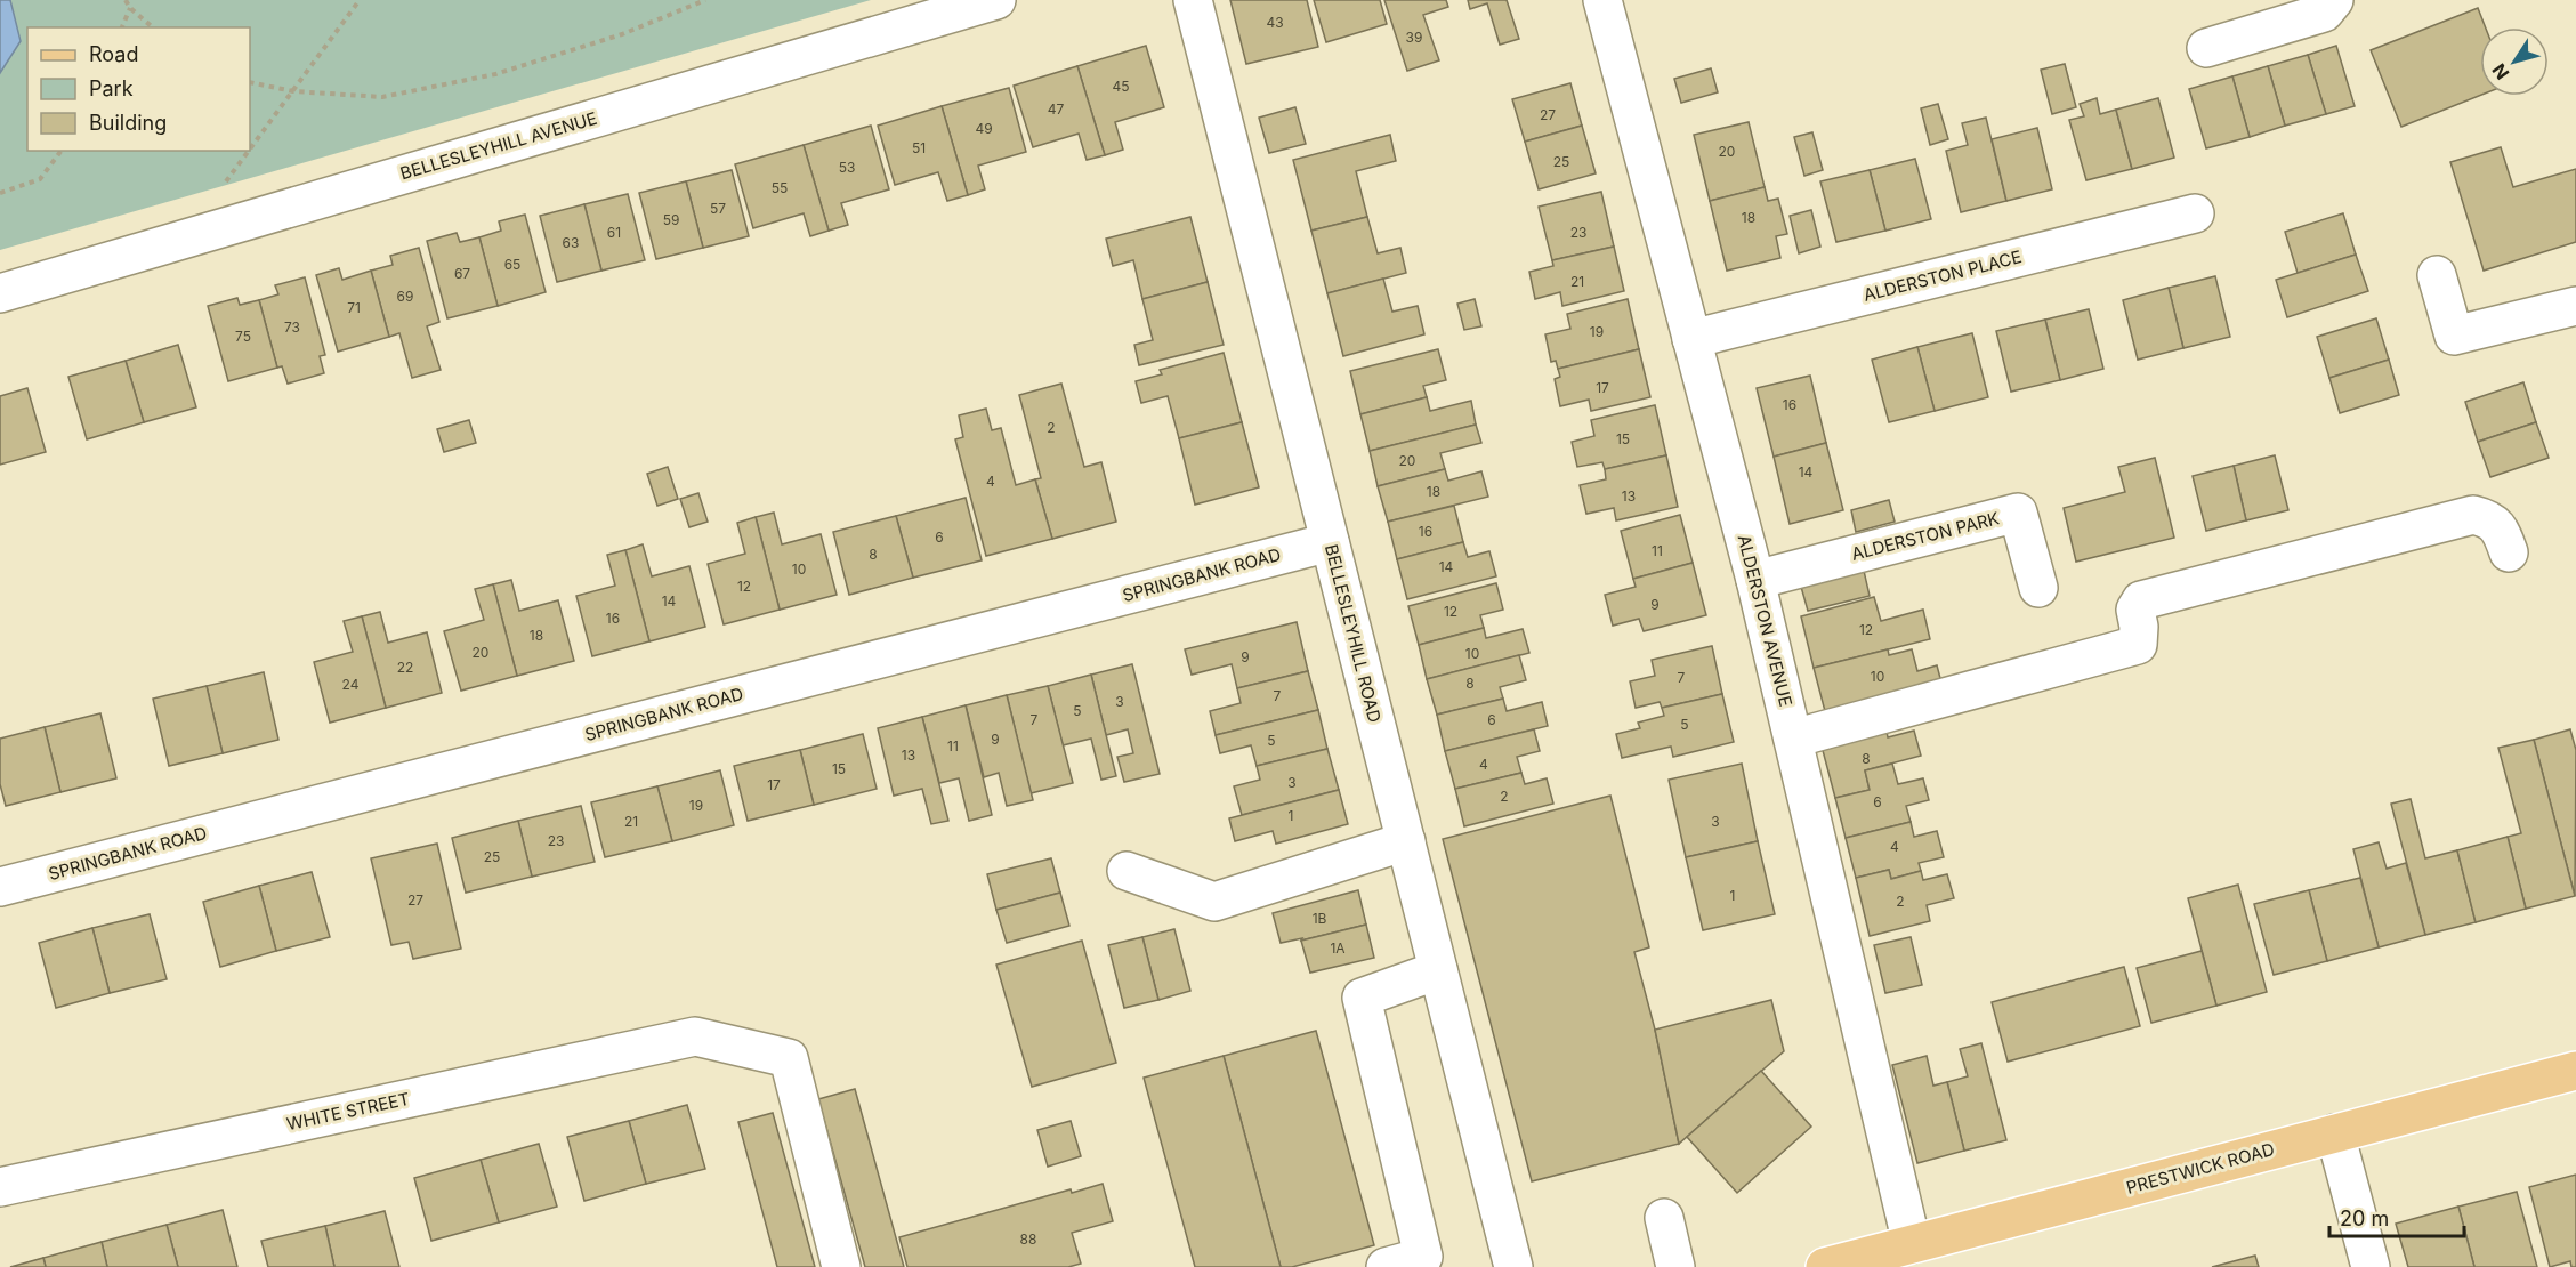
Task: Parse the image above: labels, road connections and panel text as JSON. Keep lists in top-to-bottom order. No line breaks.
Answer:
{"streets":{"main road":["PRESTWICK ROAD"],"street":["BELLESLEYHILL AVENUE","ALDERSTON PLACE","ALDERSTON PARK","SPRINGBANK ROAD","ALDERSTON AVENUE","BELLESLEYHILL ROAD","WHITE STREET"]},"crossings":[["ALDERSTON PLACE","ALDERSTON AVENUE"],["ALDERSTON PARK","ALDERSTON AVENUE"],["SPRINGBANK ROAD","BELLESLEYHILL ROAD"],["ALDERSTON AVENUE","PRESTWICK ROAD"]],"house_numbers":["43","39","45","47","27","49","51","20","25","53","55","57","18","59","61","23","63","65","67","21","69","71","73","19","75","17","16","2","15","20","14","4","18","13","16","6","11","8","14","10","12","14","9","12","16","12","18","20","10","9","22","10","7","8","24","7","3","5","7","6","5","9","5","11","13","8","4","15","3","17","2","6","19","1","21","3","23","4","25","1","27","2","1B","1A","88"],"legend":["Road","Park","Building"],"scale_bar":"20 m","north":"bottom left"}
